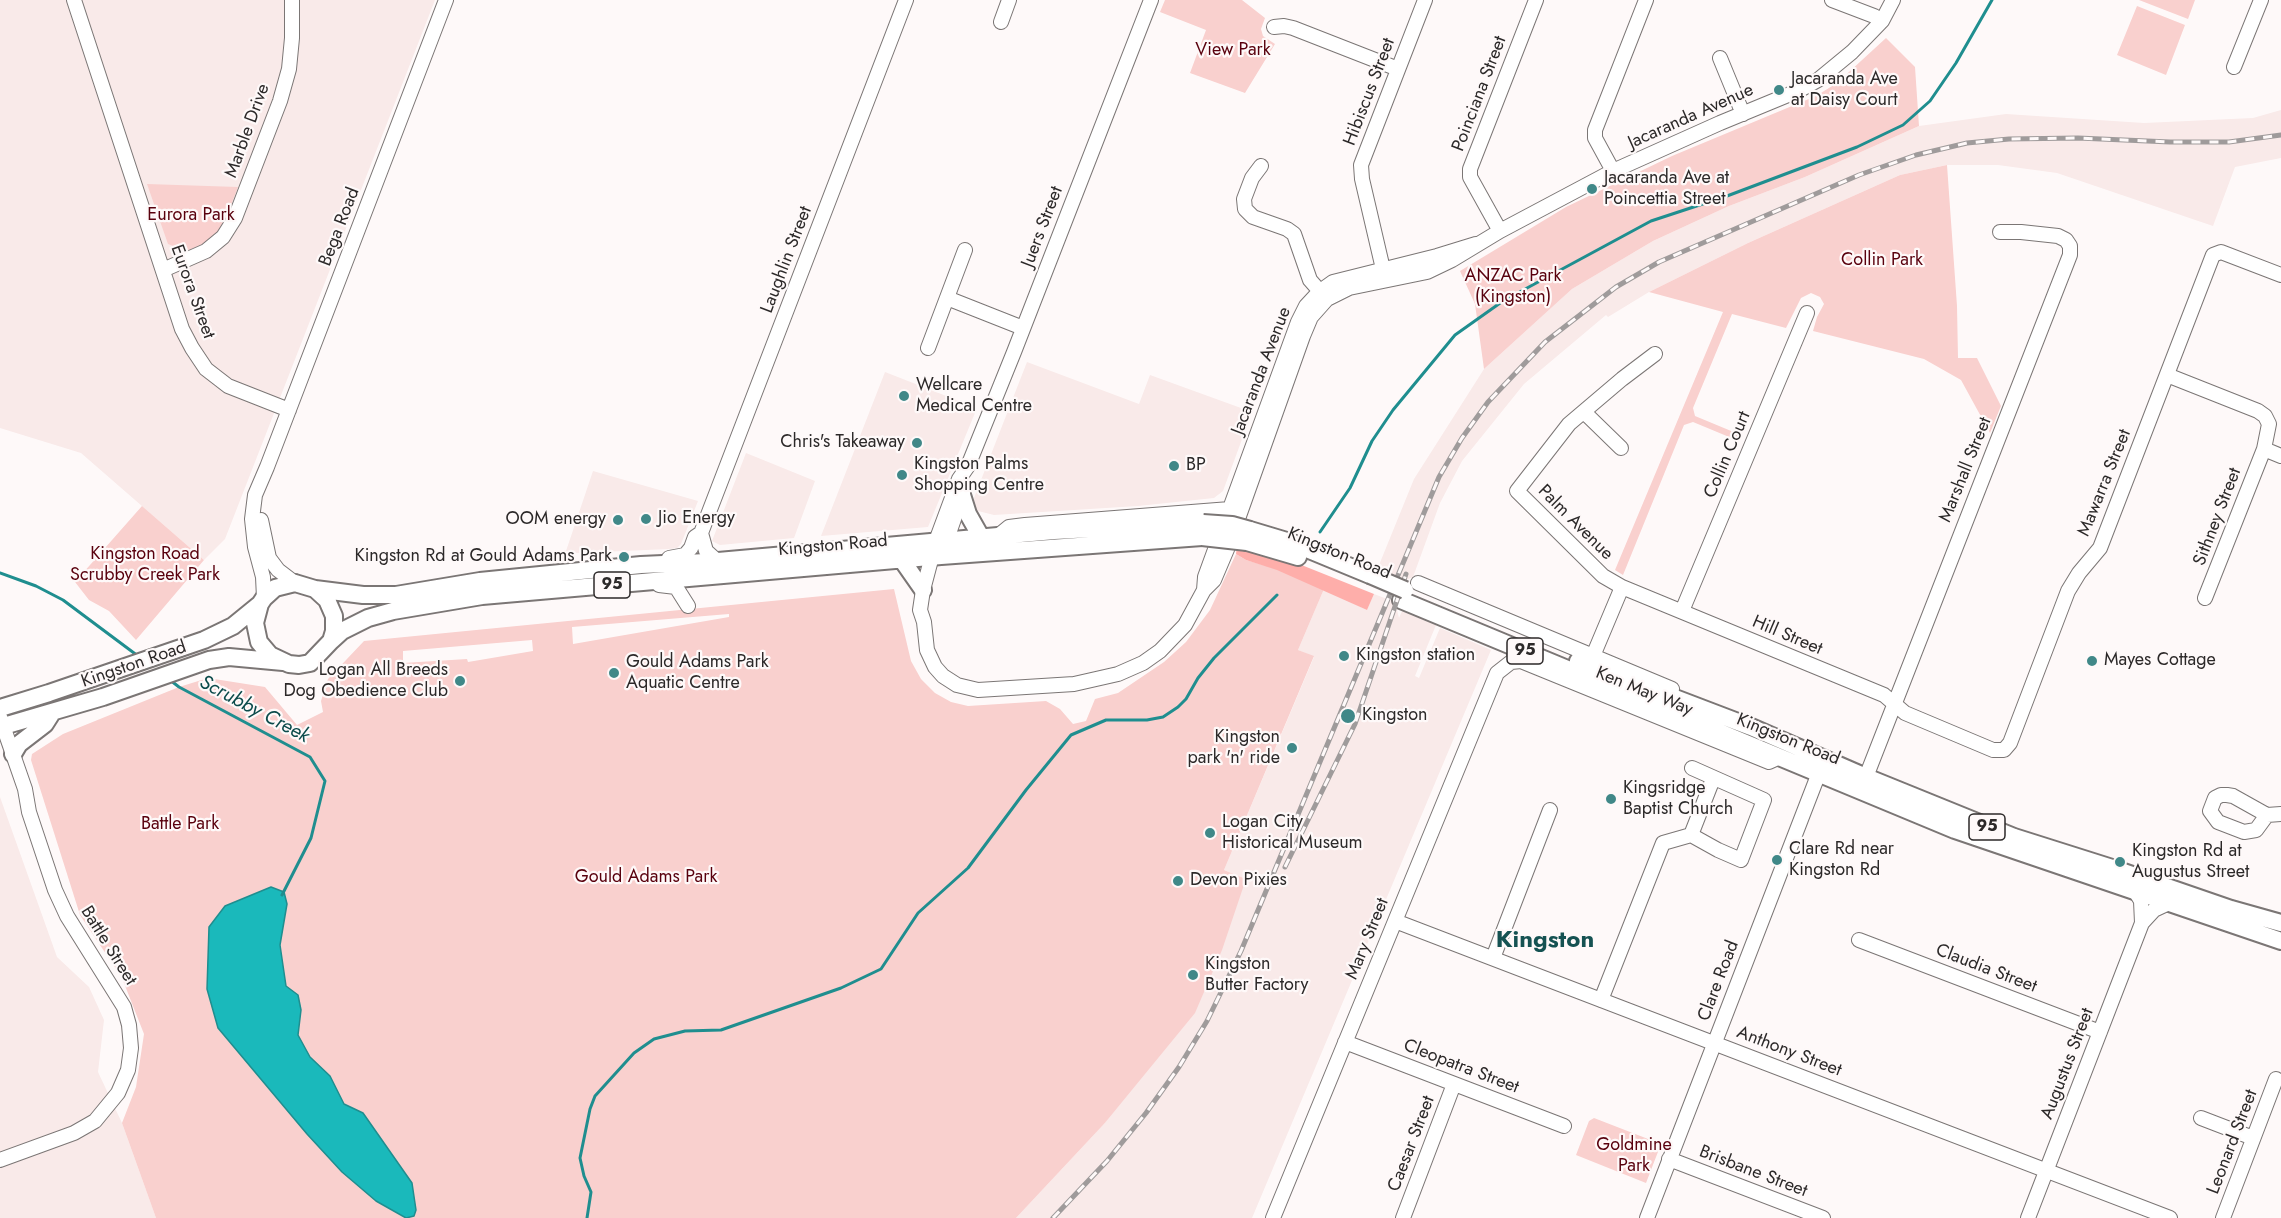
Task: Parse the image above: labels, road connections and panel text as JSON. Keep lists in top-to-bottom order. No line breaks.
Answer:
{"streets":{"main road":["Kingston Road","95"],"street":["Hibiscus Street","Poinciana Street","Jacaranda Avenue","Marble Drive","Bega Road","Juers Street","Laughlin Street","Eurora Street","Collin Court","Marshall Street","Mawarra Street","Sithney Street","Palm Avenue","Hill Street","Ken May Way","Mary Street","Battle Street","Claudia Street","Clare Road","Anthony Street","Augustus Street","Cleopatra Street","Leonard Street","Caesar Street","Brisbane Street"]},"crossings":[["Hibiscus Street","Jacaranda Avenue"],["Poinciana Street","Jacaranda Avenue"],["Jacaranda Avenue","Juers Street"],["Jacaranda Avenue","Kingston Road"],["Marble Drive","Eurora Street"],["Bega Road","Eurora Street"],["Bega Road","Kingston Road"],["Bega Road","95"],["Juers Street","Kingston Road"],["Laughlin Street","Kingston Road"],["Collin Court","Hill Street"],["Marshall Street","Kingston Road"],["Marshall Street","Hill Street"],["Mawarra Street","Sithney Street"],["Mawarra Street","Hill Street"],["Palm Avenue","Hill Street"],["Kingston Road","95"],["Kingston Road","Ken May Way"],["Kingston Road","Battle Street"],["Kingston Road","Clare Road"],["Ken May Way","Mary Street"],["Mary Street","Anthony Street"],["Mary Street","Cleopatra Street"],["Claudia Street","Augustus Street"],["Clare Road","Anthony Street"],["Clare Road","Brisbane Street"],["Anthony Street","Augustus Street"],["Cleopatra Street","Caesar Street"]],"districts":["Kingston"],"water":["Scrubby Creek"],"parks":["View Park","Eurora Park","Collin Park","ANZAC Park (Kingston)","Kingston Road Scrubby Creek Park","Battle Park","Gould Adams Park","Goldmine Park"],"places":["Jacaranda Ave at Daisy Court","Jacaranda Ave at Poincettia Street","Wellcare Medical Centre","Chris's Takeaway","BP","Kingston Palms Shopping Centre","Jio Energy","OOM energy","Kingston Rd at Gould Adams Park","Kingston station","Mayes Cottage","Gould Adams Park Aquatic Centre","Logan All Breeds Dog Obedience Club","Kingston","Kingston park 'n' ride","Kingsridge Baptist Church","Logan City Historical Museum","Clare Rd near Kingston Rd","Kingston Rd at Augustus Street","Devon Pixies","Kingston Butter Factory"]}
